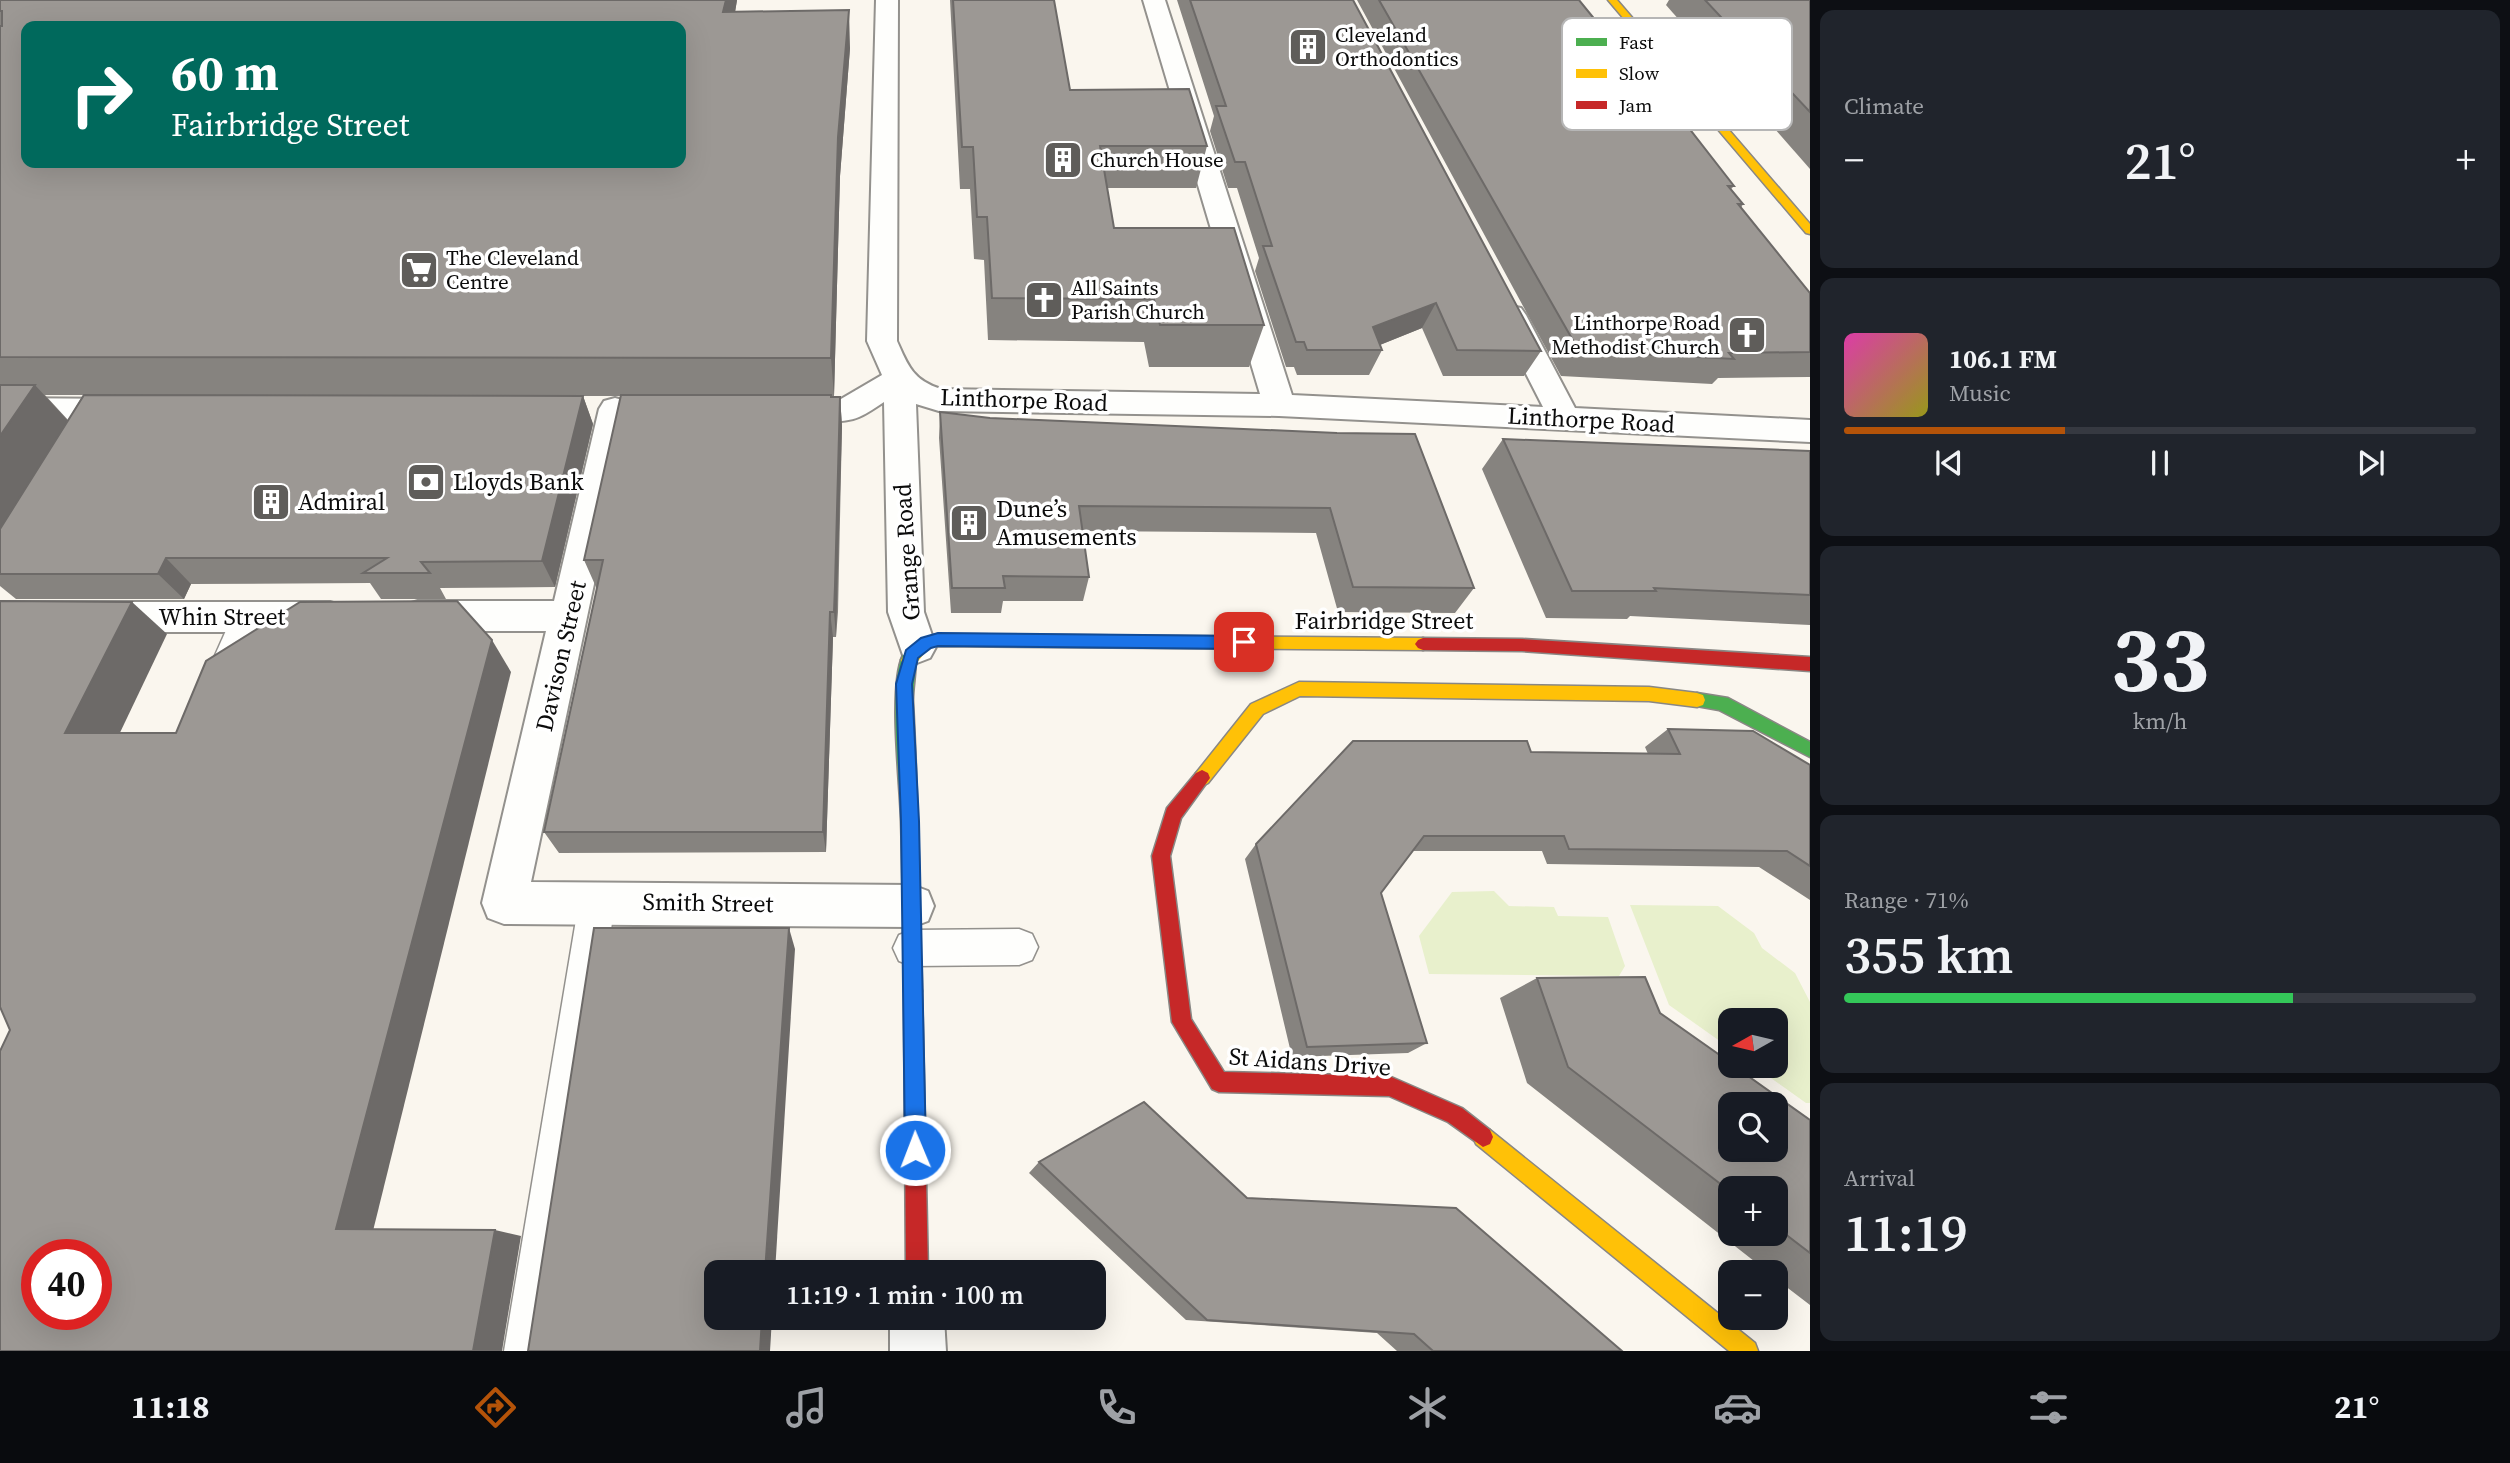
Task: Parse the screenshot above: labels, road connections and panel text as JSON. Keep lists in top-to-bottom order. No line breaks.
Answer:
{"streets":{"street":["Linthorpe Road","Grange Road","Whin Street","Fairbridge Street","Davison Street","Smith Street","St Aidans Drive"]},"crossings":[["Linthorpe Road","Grange Road"],["Grange Road","Fairbridge Street"],["Grange Road","Smith Street"],["Whin Street","Davison Street"],["Davison Street","Smith Street"]],"places":{"building":["Cleveland Orthodontics","Church House","Admiral","Dune’s Amusements"],"supermarket":["The Cleveland Centre"],"church":["All Saints Parish Church","Linthorpe Road Methodist Church"],"bank":["Lloyds Bank"]},"legend":["Fast","Slow","Jam"],"north":"left","page":{"tile":["Climate",["33","km/h"],["Range · 71%","355 km"],["Arrival","11:19"]],"turn":["60 m","Fairbridge Street"],"heat":["−","21°","+"],"song":["106.1 FM","Music"],"map_buttons":["+","−"],"limit":"40","trip":"11:19 · 1 min · 100 m","tabs":["11:18","21°"]}}
